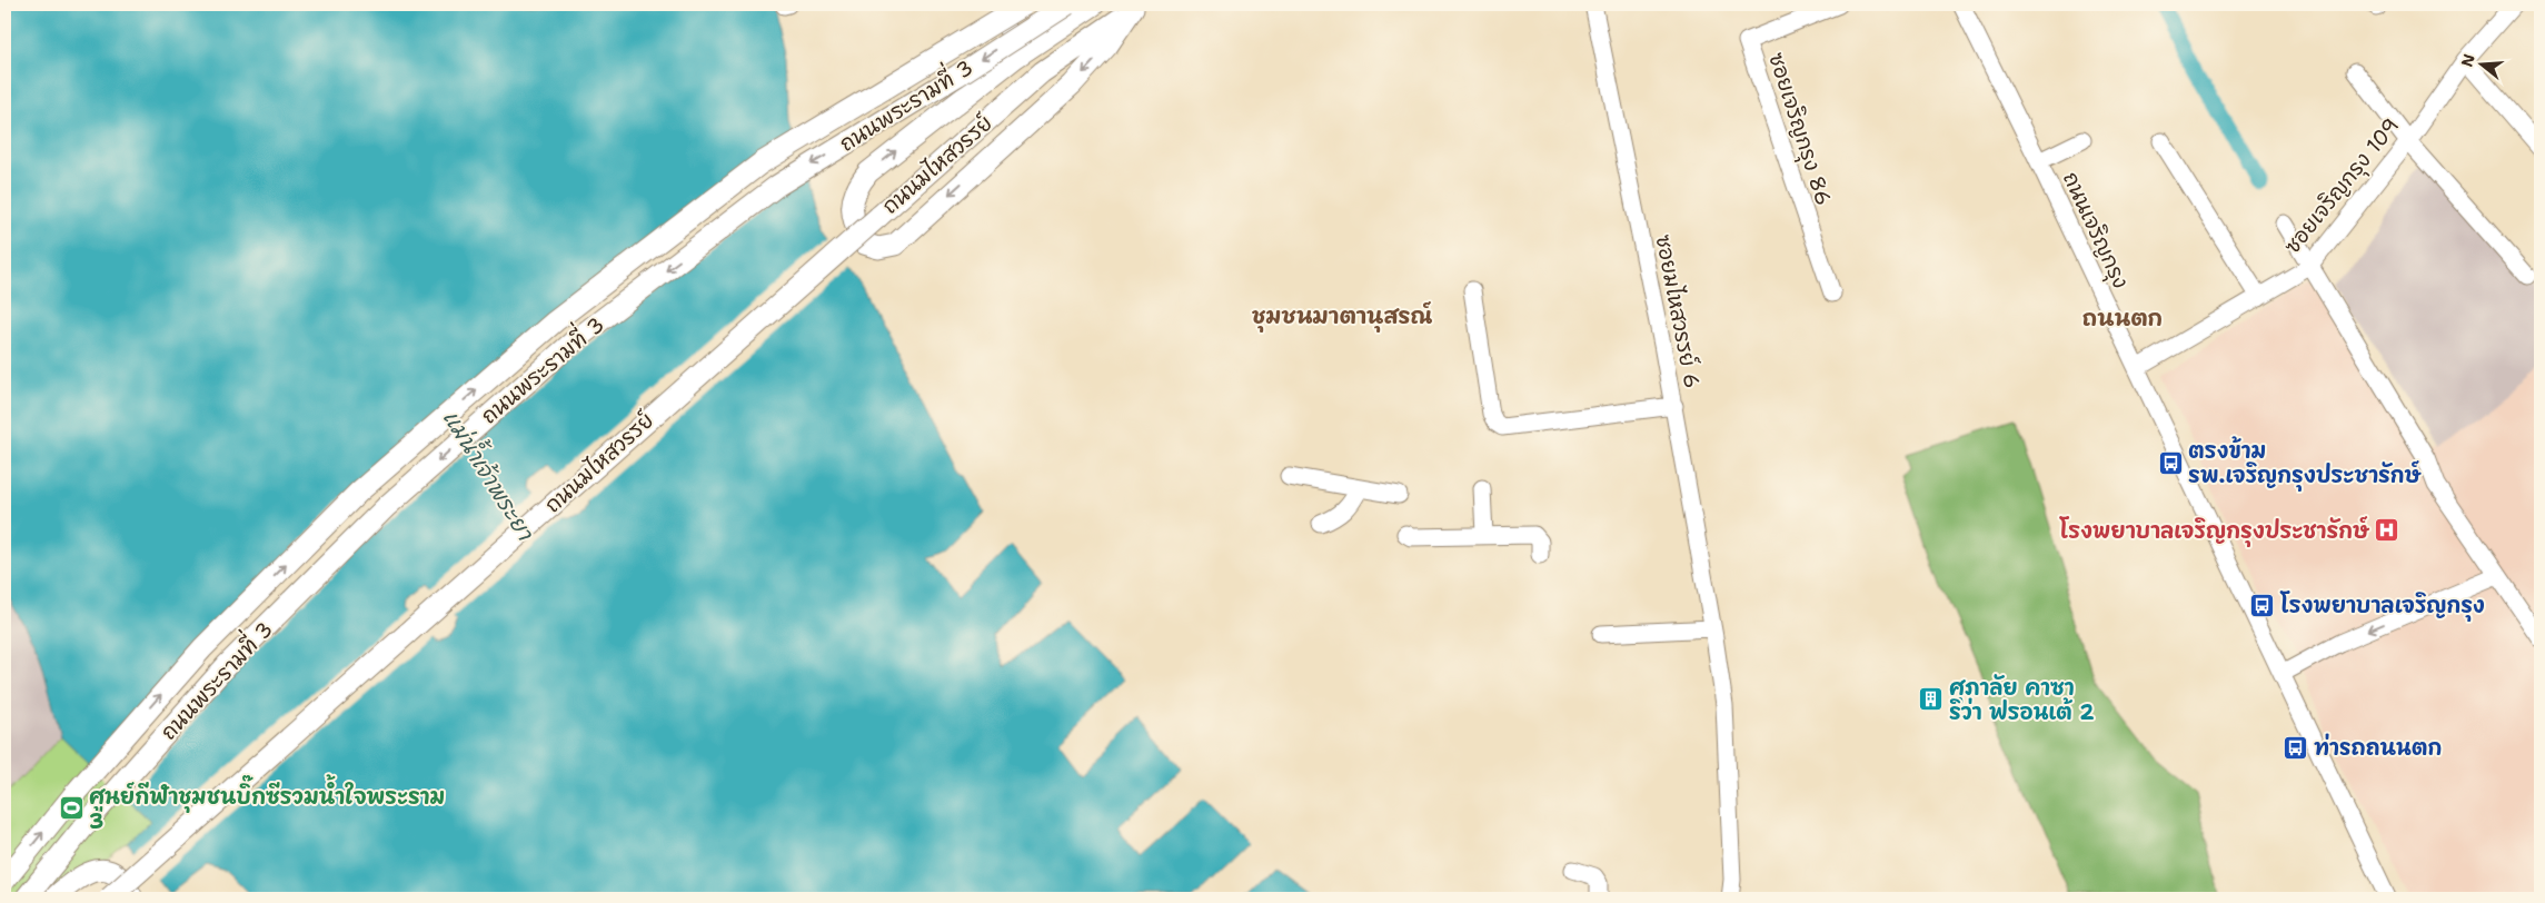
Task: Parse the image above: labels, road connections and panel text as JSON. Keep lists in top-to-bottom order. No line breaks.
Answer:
{"streets":{"main road":["ถนนพระรามที่ 3","ถนนมไหสวรรย์"],"street":["ซอยเจริญกรุง 86","ซอยเจริญกรุง 109","ถนนเจริญกรุง","ซอยมไหสวรรย์ 6"]},"crossings":[["ซอยเจริญกรุง 109","ถนนเจริญกรุง"]],"districts":["ชุมชนมาตานุสรณ์","ถนนตก"],"water":["แม่น้ำเจ้าพระยา"],"places":{"bus stop":["ตรงข้าม รพ.เจริญกรุงประชารักษ์","โรงพยาบาลเจริญกรุง","ท่ารถถนนตก"],"hospital":["โรงพยาบาลเจริญกรุงประชารักษ์"],"building":["ศุภาลัย คาซา ริว่า ฟรอนเต้ 2"],"sports":["ศูนย์กีฬาชุมชนบิ๊กซีรวมน้ำใจพระราม 3"]},"north":"left"}
